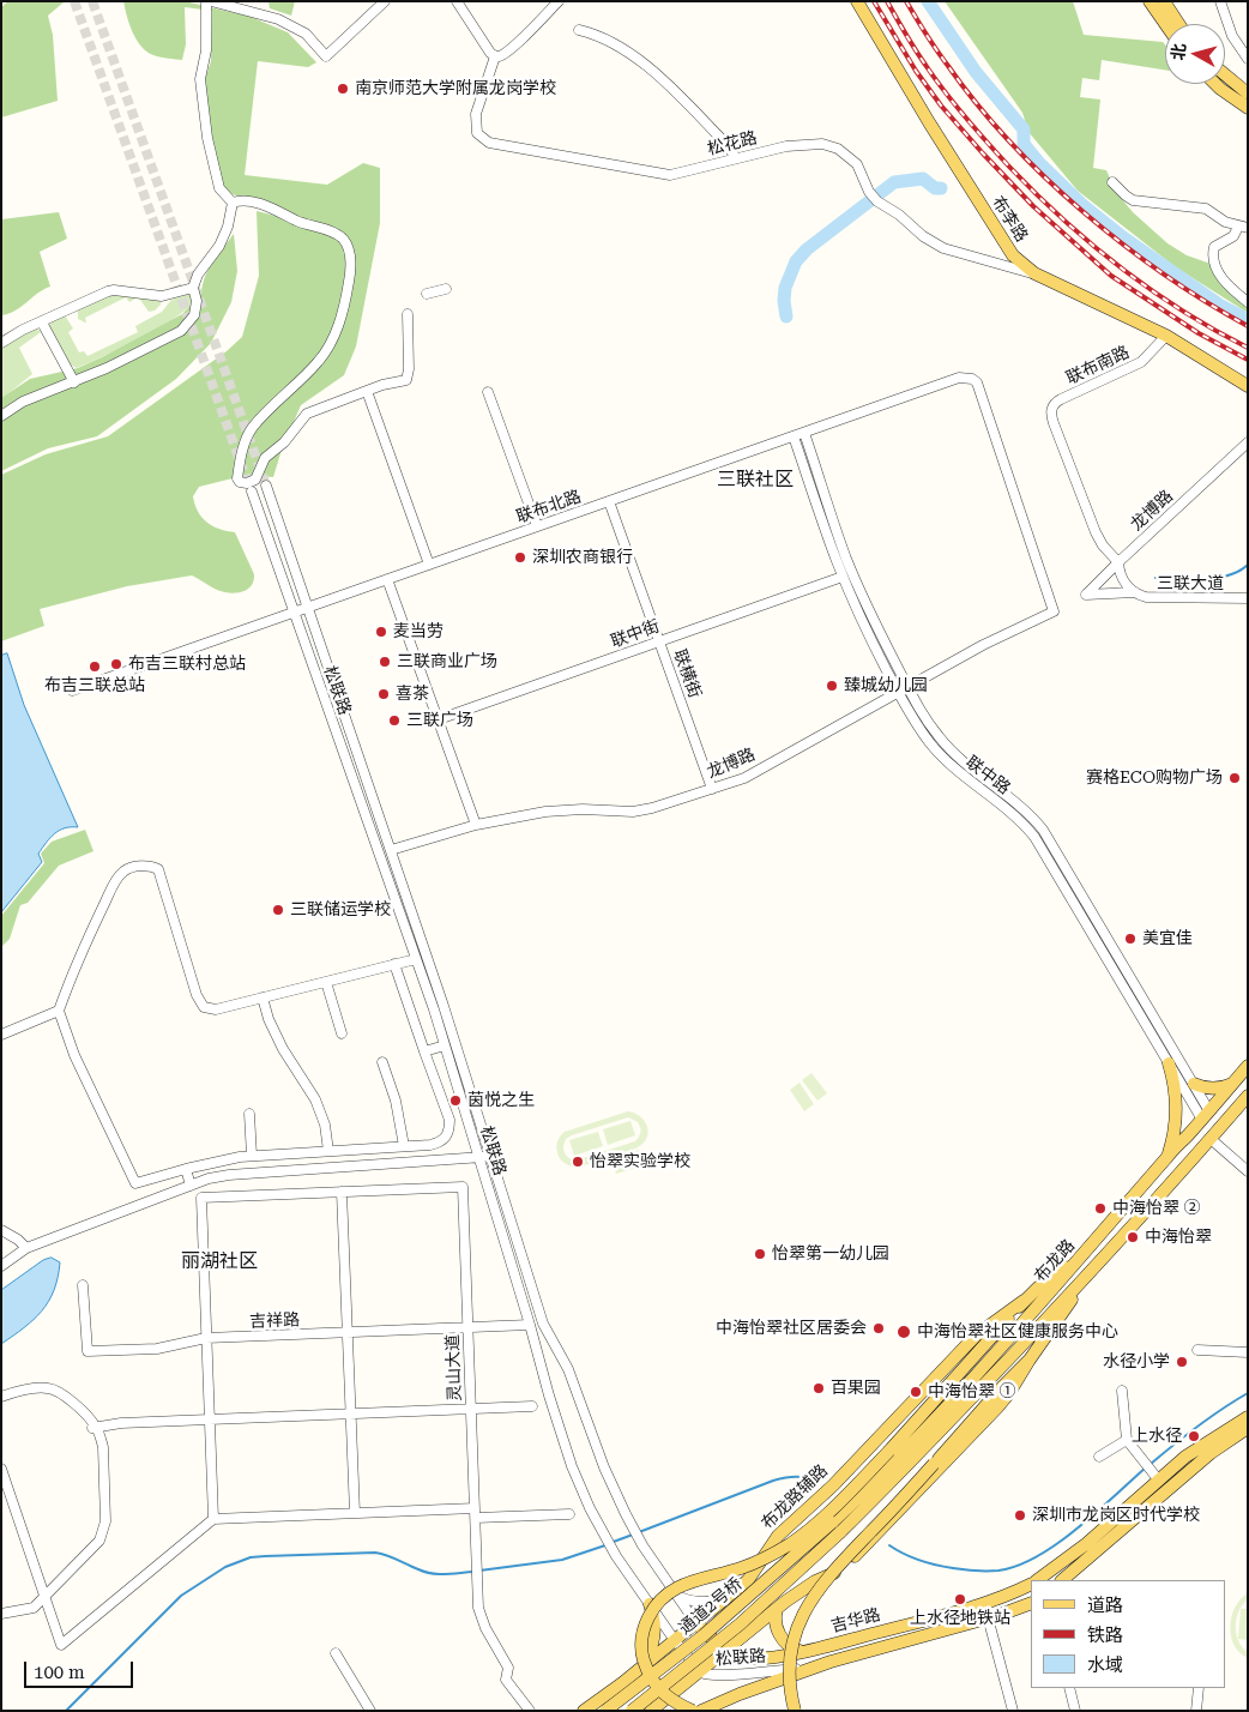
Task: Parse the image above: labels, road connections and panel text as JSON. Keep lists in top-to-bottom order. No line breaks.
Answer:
{"streets":{"main road":["布李路","布龙路","布龙路辅路","通道2号桥","吉华路"],"street":["松花路","联布南路","联布北路","龙博路","三联大道","联中街","联横街","松联路","联中路","吉祥路","灵山大道"]},"crossings":[["松花路","布李路"],["布李路","联布南路"],["联布南路","三联大道"],["联布北路","龙博路"],["联布北路","联横街"],["联布北路","松联路"],["联布北路","联中路"],["龙博路","三联大道"],["龙博路","联横街"],["龙博路","松联路"],["龙博路","联中路"],["联中街","联横街"],["联中街","联中路"],["松联路","吉祥路"],["松联路","布龙路辅路"],["松联路","吉华路"],["联中路","布龙路"],["布龙路","通道2号桥"],["吉祥路","灵山大道"],["布龙路辅路","吉华路"]],"districts":["三联社区","丽湖社区"],"places":["南京师范大学附属龙岗学校","深圳农商银行","麦当劳","三联商业广场","布吉三联村总站","布吉三联总站","臻城幼儿园","喜茶","三联广场","赛格ECO购物广场","三联储运学校","美宜佳","茵悦之生","怡翠实验学校","中海怡翠 ②","中海怡翠","怡翠第一幼儿园","中海怡翠社区居委会","中海怡翠社区健康服务中心","水径小学","百果园","中海怡翠 ①","上水径","深圳市龙岗区时代学校","上水径地铁站"],"legend":["道路","铁路","水域"],"scale_bar":"100 m","north":"left"}
